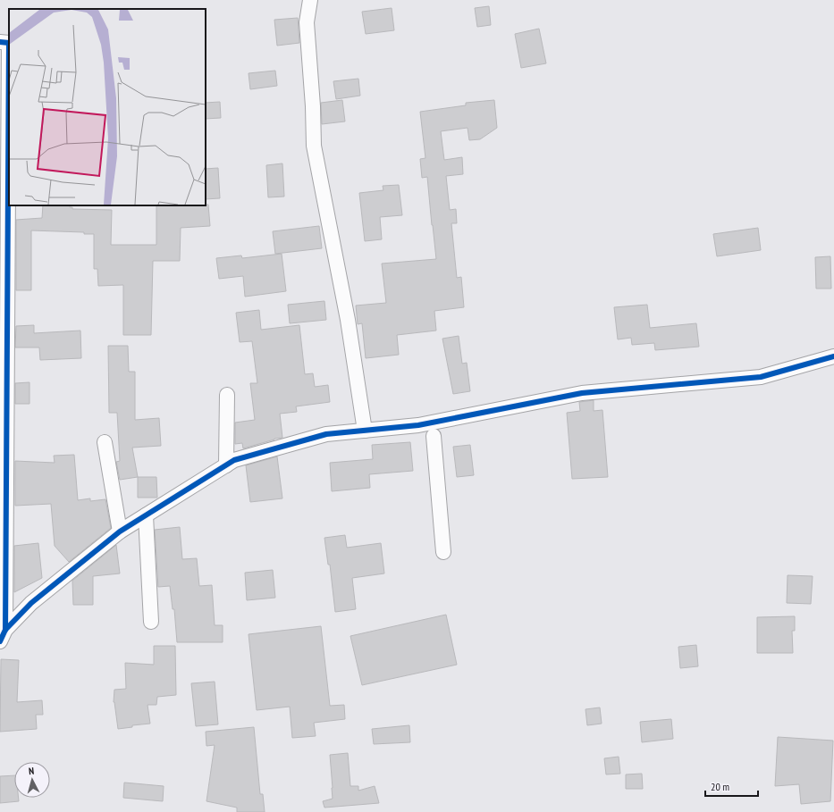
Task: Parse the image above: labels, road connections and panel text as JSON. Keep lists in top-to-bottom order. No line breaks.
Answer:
{"scale_bar":"20 m","north":"top"}
